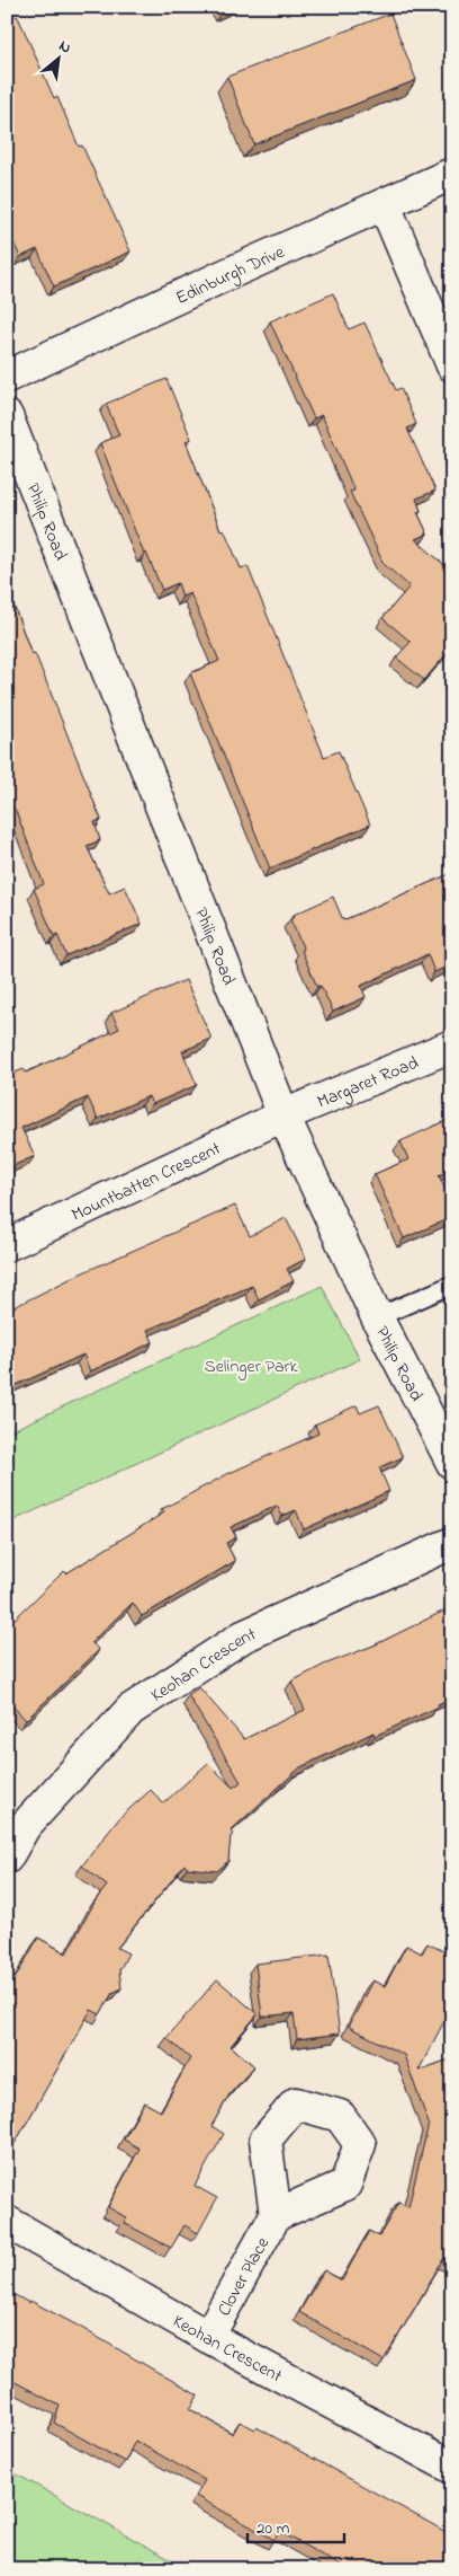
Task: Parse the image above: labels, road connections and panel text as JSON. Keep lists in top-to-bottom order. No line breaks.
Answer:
{"streets":{"street":["Edinburgh Drive","Philip Road","Margaret Road","Mountbatten Crescent","Keohan Crescent","Clover Place"]},"crossings":[["Philip Road","Margaret Road"],["Philip Road","Mountbatten Crescent"],["Margaret Road","Mountbatten Crescent"],["Keohan Crescent","Clover Place"]],"parks":["Selinger Park"],"scale_bar":"20 m","north":"top right"}
